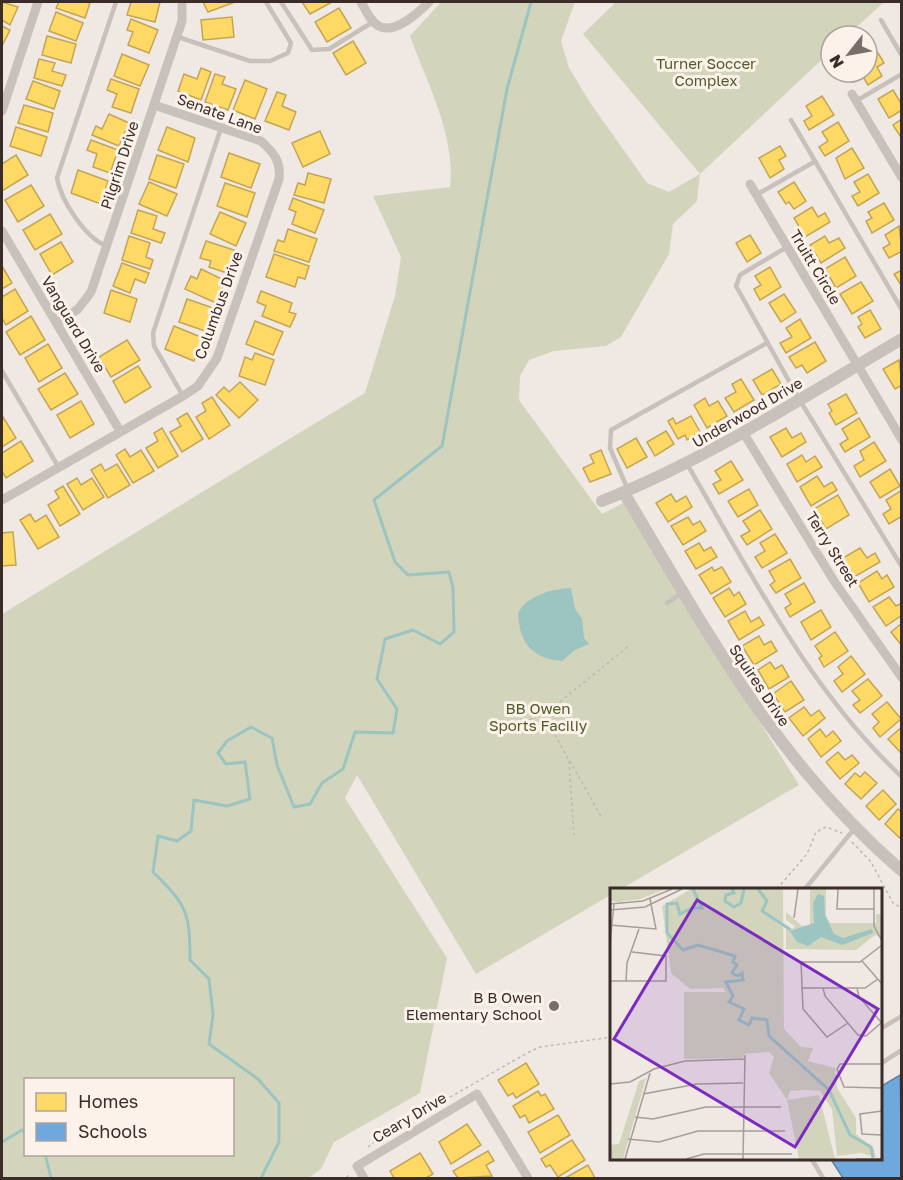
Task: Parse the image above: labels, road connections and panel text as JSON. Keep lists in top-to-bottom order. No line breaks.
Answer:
{"streets":{"street":["Senate Lane","Pilgrim Drive","Truitt Circle","Columbus Drive","Vanguard Drive","Underwood Drive","Terry Street","Squires Drive","Ceary Drive"]},"crossings":[["Senate Lane","Pilgrim Drive"],["Senate Lane","Columbus Drive"],["Pilgrim Drive","Vanguard Drive"],["Truitt Circle","Underwood Drive"],["Columbus Drive","Vanguard Drive"],["Underwood Drive","Terry Street"],["Underwood Drive","Squires Drive"]],"parks":["Turner Soccer Complex","BB Owen Sports Faciliy"],"places":["B B Owen Elementary School"],"legend":["Homes","Schools"],"north":"bottom left"}
